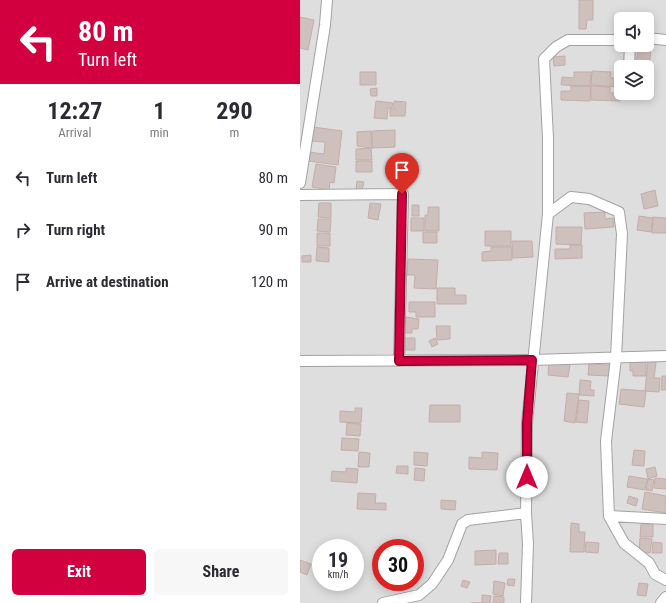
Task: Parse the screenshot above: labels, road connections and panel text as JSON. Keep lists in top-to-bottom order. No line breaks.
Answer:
{"page":{"turn":["80 m","Turn left"],"eta":["12:27","Arrival","1","min","290","m"],"list":[{"name":"Turn left","value":"80 m"},{"name":"Turn right","value":"90 m"},{"name":"Arrive at destination","value":"120 m"}],"speed":"19 km/h","limit":"30","buttons":["Exit","Share"]}}
